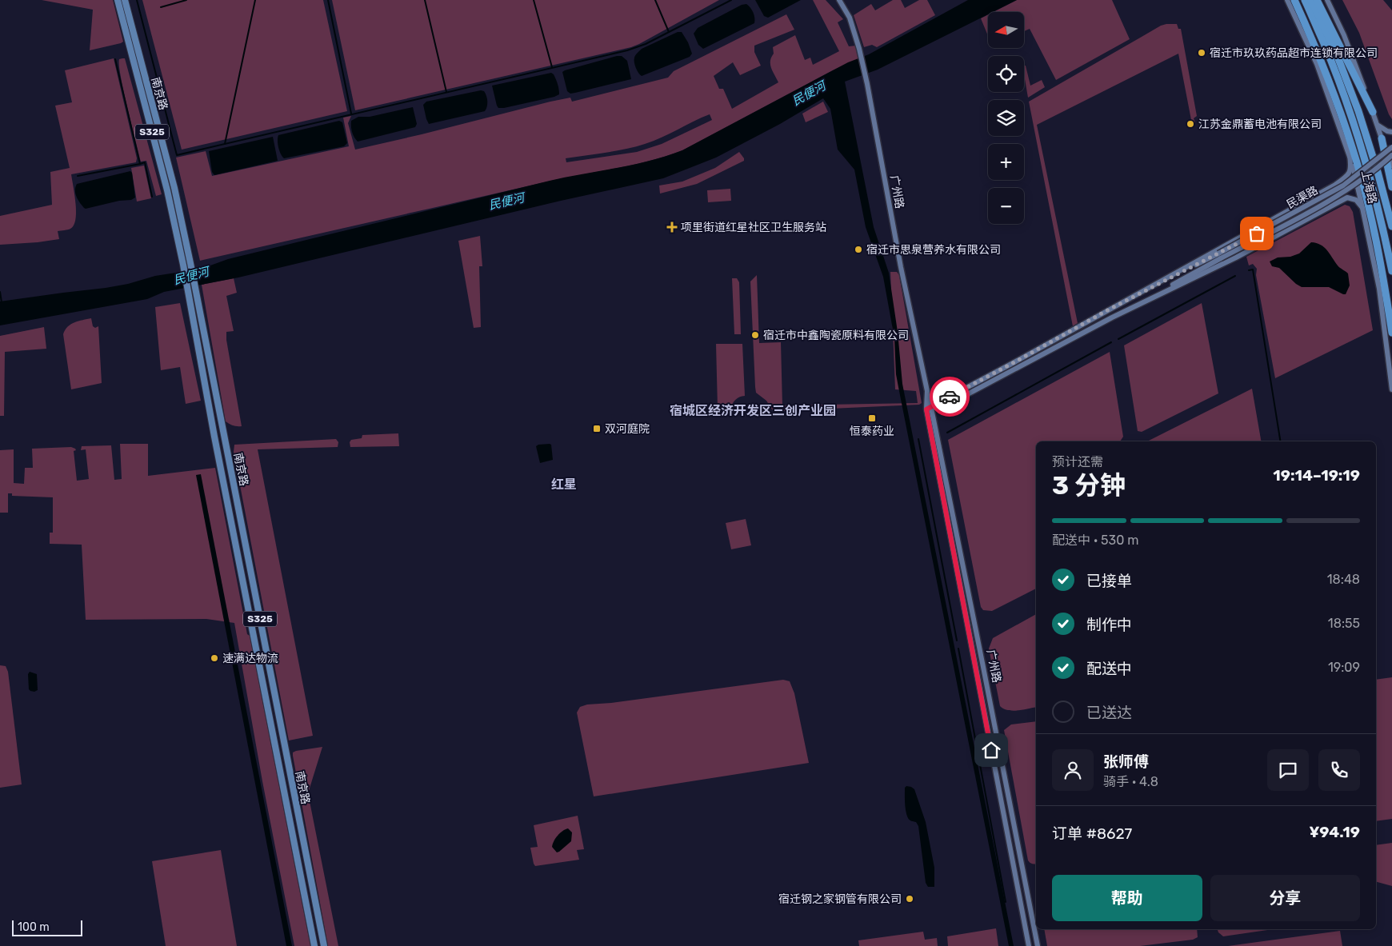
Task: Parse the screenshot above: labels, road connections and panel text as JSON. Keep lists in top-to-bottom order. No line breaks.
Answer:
{"streets":{"highway":["上海路"],"main road":["南京路","S325","广州路","民渠路"]},"crossings":[["上海路","民渠路"],["广州路","民渠路"]],"districts":["宿城区经济开发区三创产业园","红星"],"water":["民便河"],"places":{"other":["宿迁市玖玖药品超市连锁有限公司","江苏金鼎蓄电池有限公司","宿迁市思泉营养水有限公司","宿迁市中鑫陶瓷原料有限公司","速满达物流","宿迁钢之家钢管有限公司"],"health":["项里街道红星社区卫生服务站"],"transit":["恒泰药业","双河庭院"]},"scale_bar":"100 m","north":"left","page":{"map_buttons":["+","−"],"heading":["3 分钟","预计还需","19:14–19:19"],"panel":["张师傅","骑手 · 4.8","订单 #8627","¥94.19"],"bar":"配送中 · 530 m","list":[["已接单","18:48"],["制作中","18:55"],["配送中","19:09"],"已送达"],"buttons":["帮助","分享"],"scale":"100 m"}}
